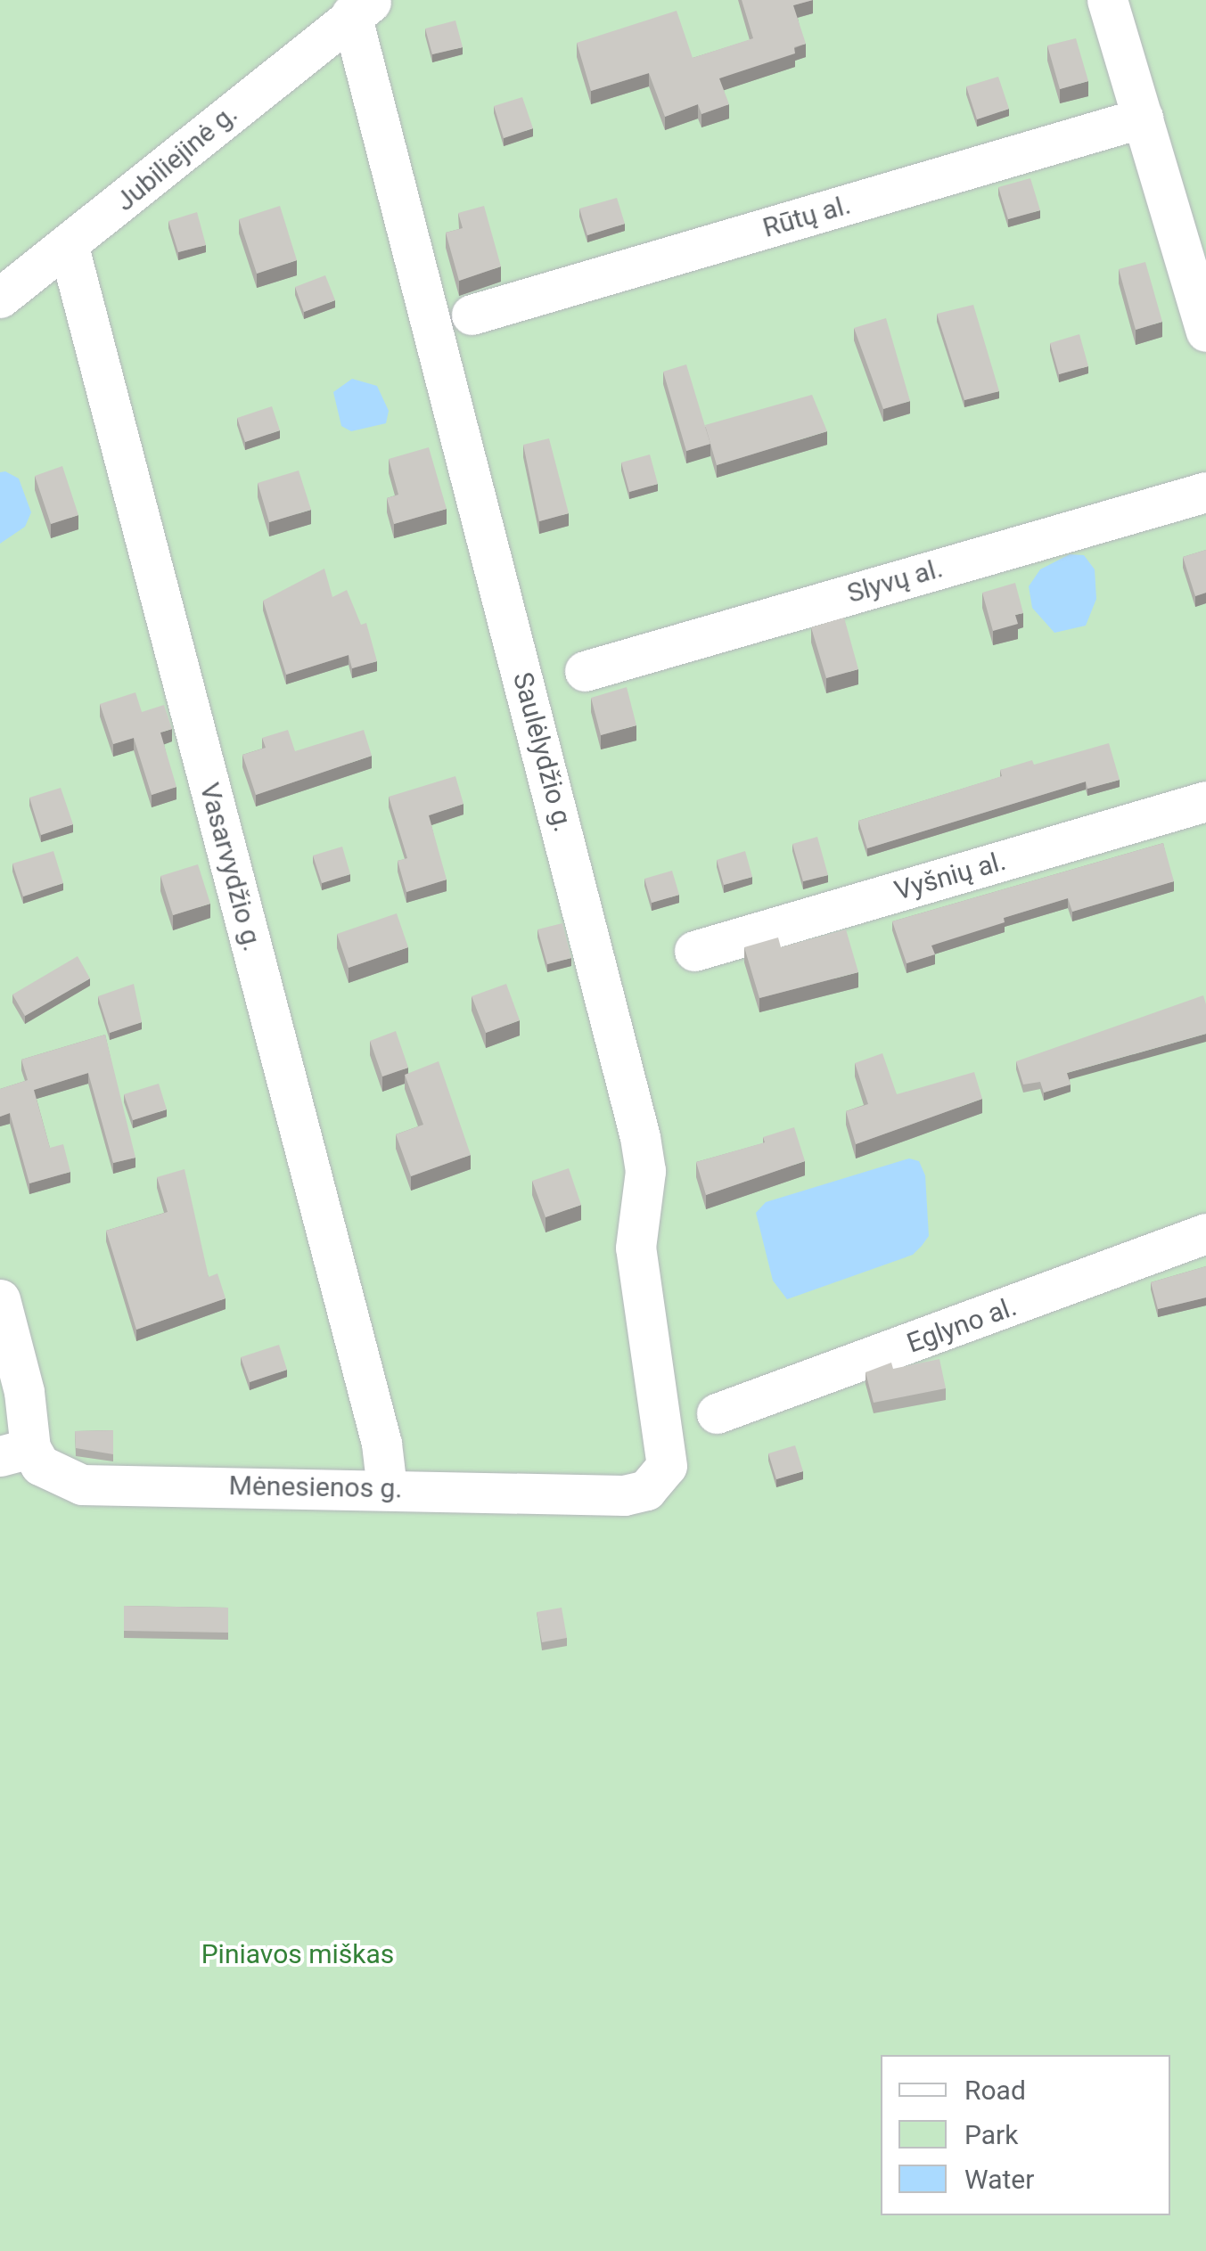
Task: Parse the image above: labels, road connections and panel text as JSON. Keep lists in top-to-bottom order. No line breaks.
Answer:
{"streets":{"street":["Jubiliejinė g.","Rūtų al.","Slyvų al.","Saulėlydžio g.","Vasarvydžio g.","Vyšnių al.","Eglyno al.","Mėnesienos g."]},"crossings":[["Jubiliejinė g.","Saulėlydžio g."],["Jubiliejinė g.","Vasarvydžio g."],["Saulėlydžio g.","Mėnesienos g."],["Vasarvydžio g.","Mėnesienos g."]],"parks":["Piniavos miškas"],"legend":["Road","Park","Water"]}
